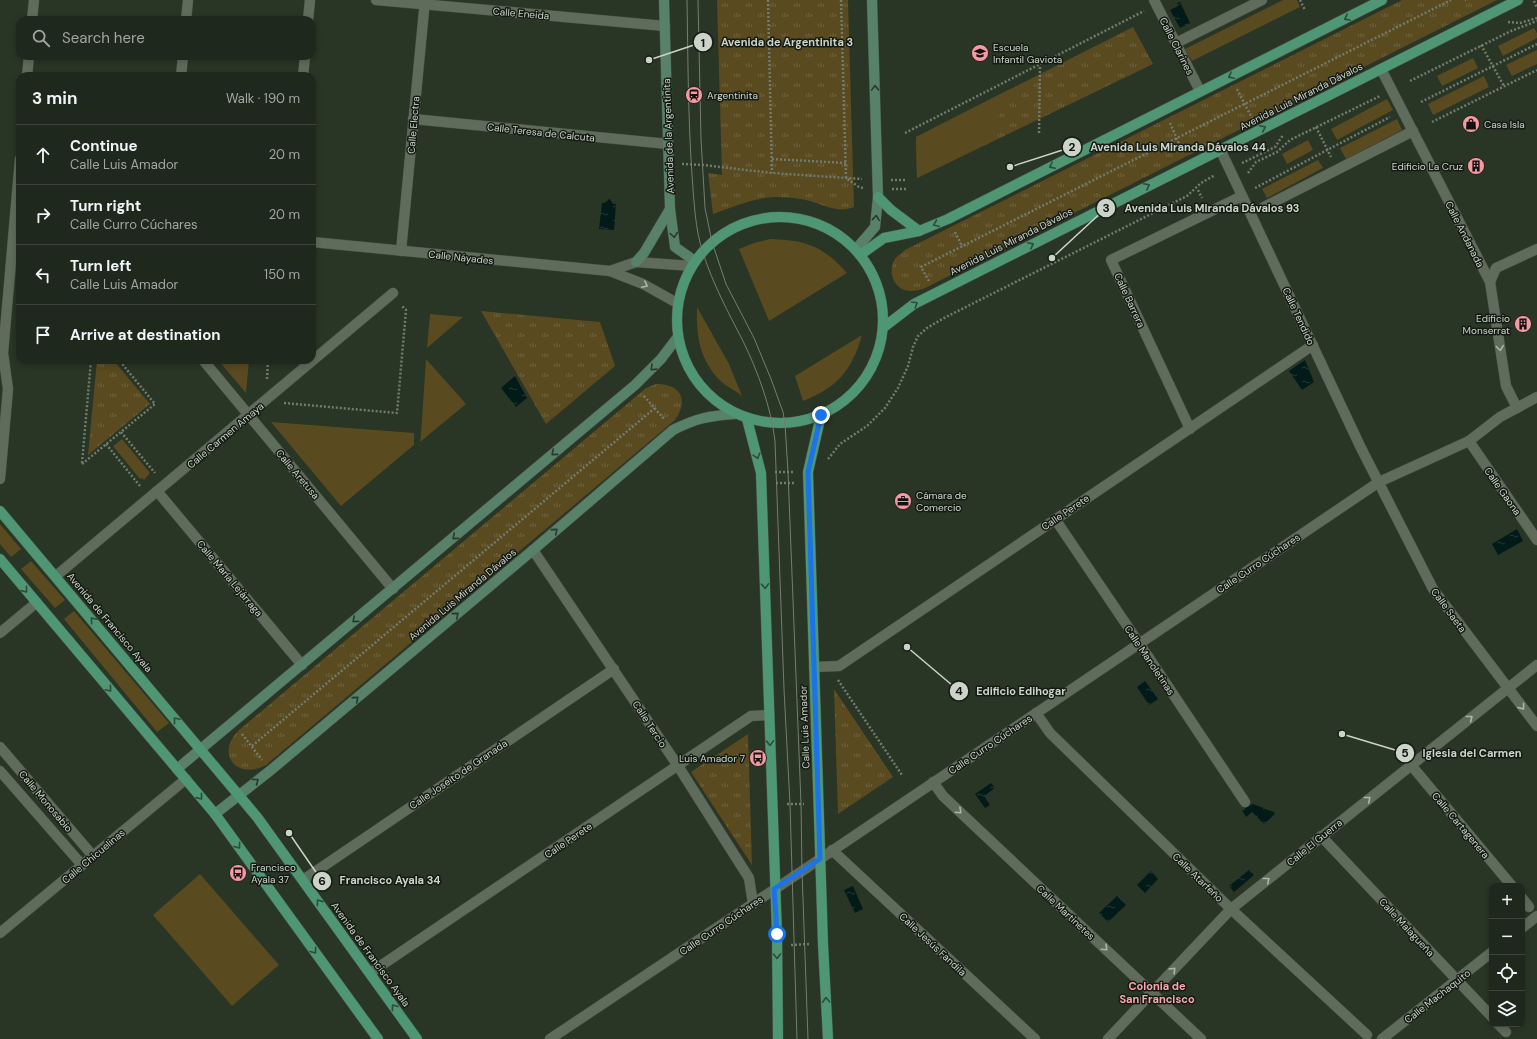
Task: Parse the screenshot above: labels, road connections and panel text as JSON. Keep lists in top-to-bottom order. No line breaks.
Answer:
{"streets":{"main road":["Avenida Luis Miranda Dávalos","Avenida de la Argentinita","Avenida de Francisco Ayala","Calle Luis Amador"],"street":["Calle Eneida","Calle Clarines","Calle Electra","Calle Teresa de Calcuta","Calle Andanada","Calle Náyades","Calle Barrera","Calle Tendido","Calle Carmen Amaya","Calle Aretusa","Calle Gaona","Calle Perete","Calle Curro Cúchares","Calle María Lejárraga","Calle Saeta","Calle Manoletinas","Calle Tercio","Calle Joseíto de Granada","Calle Monosabio","Calle Cartagenera","Calle El Guerra","Calle Chicuelinas","Calle Atarfeño","Calle Martinetes","Calle Malagueña","Calle Jesús Fandila","Calle Machaquito"]},"crossings":[["Calle Eneida","Calle Electra"],["Calle Eneida","Avenida de la Argentinita"],["Avenida Luis Miranda Dávalos","Calle Andanada"],["Avenida Luis Miranda Dávalos","Calle Tendido"],["Avenida Luis Miranda Dávalos","Avenida de Francisco Ayala"],["Avenida Luis Miranda Dávalos","Calle Tercio"],["Calle Electra","Calle Teresa de Calcuta"],["Calle Electra","Calle Náyades"],["Calle Teresa de Calcuta","Avenida de la Argentinita"],["Avenida de la Argentinita","Calle Náyades"],["Calle Andanada","Calle Curro Cúchares"],["Calle Barrera","Calle Tendido"],["Calle Barrera","Calle Perete"],["Calle Tendido","Calle Perete"],["Calle Tendido","Calle Curro Cúchares"],["Calle Tendido","Calle Saeta"],["Calle Carmen Amaya","Calle Aretusa"],["Calle Carmen Amaya","Calle María Lejárraga"],["Calle Carmen Amaya","Avenida de Francisco Ayala"],["Calle Gaona","Calle Curro Cúchares"],["Calle Perete","Avenida de Francisco Ayala"],["Calle Perete","Calle Manoletinas"],["Calle Perete","Calle Tercio"],["Calle Perete","Calle Luis Amador"],["Calle Curro Cúchares","Calle Saeta"],["Calle Curro Cúchares","Calle Manoletinas"],["Calle Curro Cúchares","Calle Tercio"],["Calle Curro Cúchares","Calle Luis Amador"],["Calle Curro Cúchares","Calle Atarfeño"],["Calle Curro Cúchares","Calle Martinetes"],["Calle Curro Cúchares","Calle Jesús Fandila"],["Calle Saeta","Calle El Guerra"],["Avenida de Francisco Ayala","Calle Joseíto de Granada"],["Calle Tercio","Calle Joseíto de Granada"],["Calle Monosabio","Calle Chicuelinas"],["Calle Cartagenera","Calle El Guerra"],["Calle El Guerra","Calle Atarfeño"],["Calle El Guerra","Calle Martinetes"],["Calle El Guerra","Calle Malagueña"],["Calle Malagueña","Calle Machaquito"]],"one_way":["Calle El Guerra","Calle Martinetes"],"districts":["Colonia de San Francisco"],"places":{"school or university":["Escuela Infantil Gaviota"],"other":["Avenida de Argentinita 3","Avenida Luis Miranda Dávalos 44","Avenida Luis Miranda Dávalos 93","Edificio Edihogar","Iglesia del Carmen","Francisco Ayala 34"],"station":["Argentinita"],"shop":["Casa Isla"],"building":["Edificio La Cruz","Edificio Monserrat"],"office":["Cámara de Comercio"],"bus stop":["Luis Amador 7","Francisco Ayala 37"]},"page":{"search":"Search here","heading":["3 min","Walk · 190 m"],"list":[["Continue","Calle Luis Amador","20 m"],["Turn right","Calle Curro Cúchares","20 m"],["Turn left","Calle Luis Amador","150 m"],"Arrive at destination"],"map_buttons":["+","−"]}}
